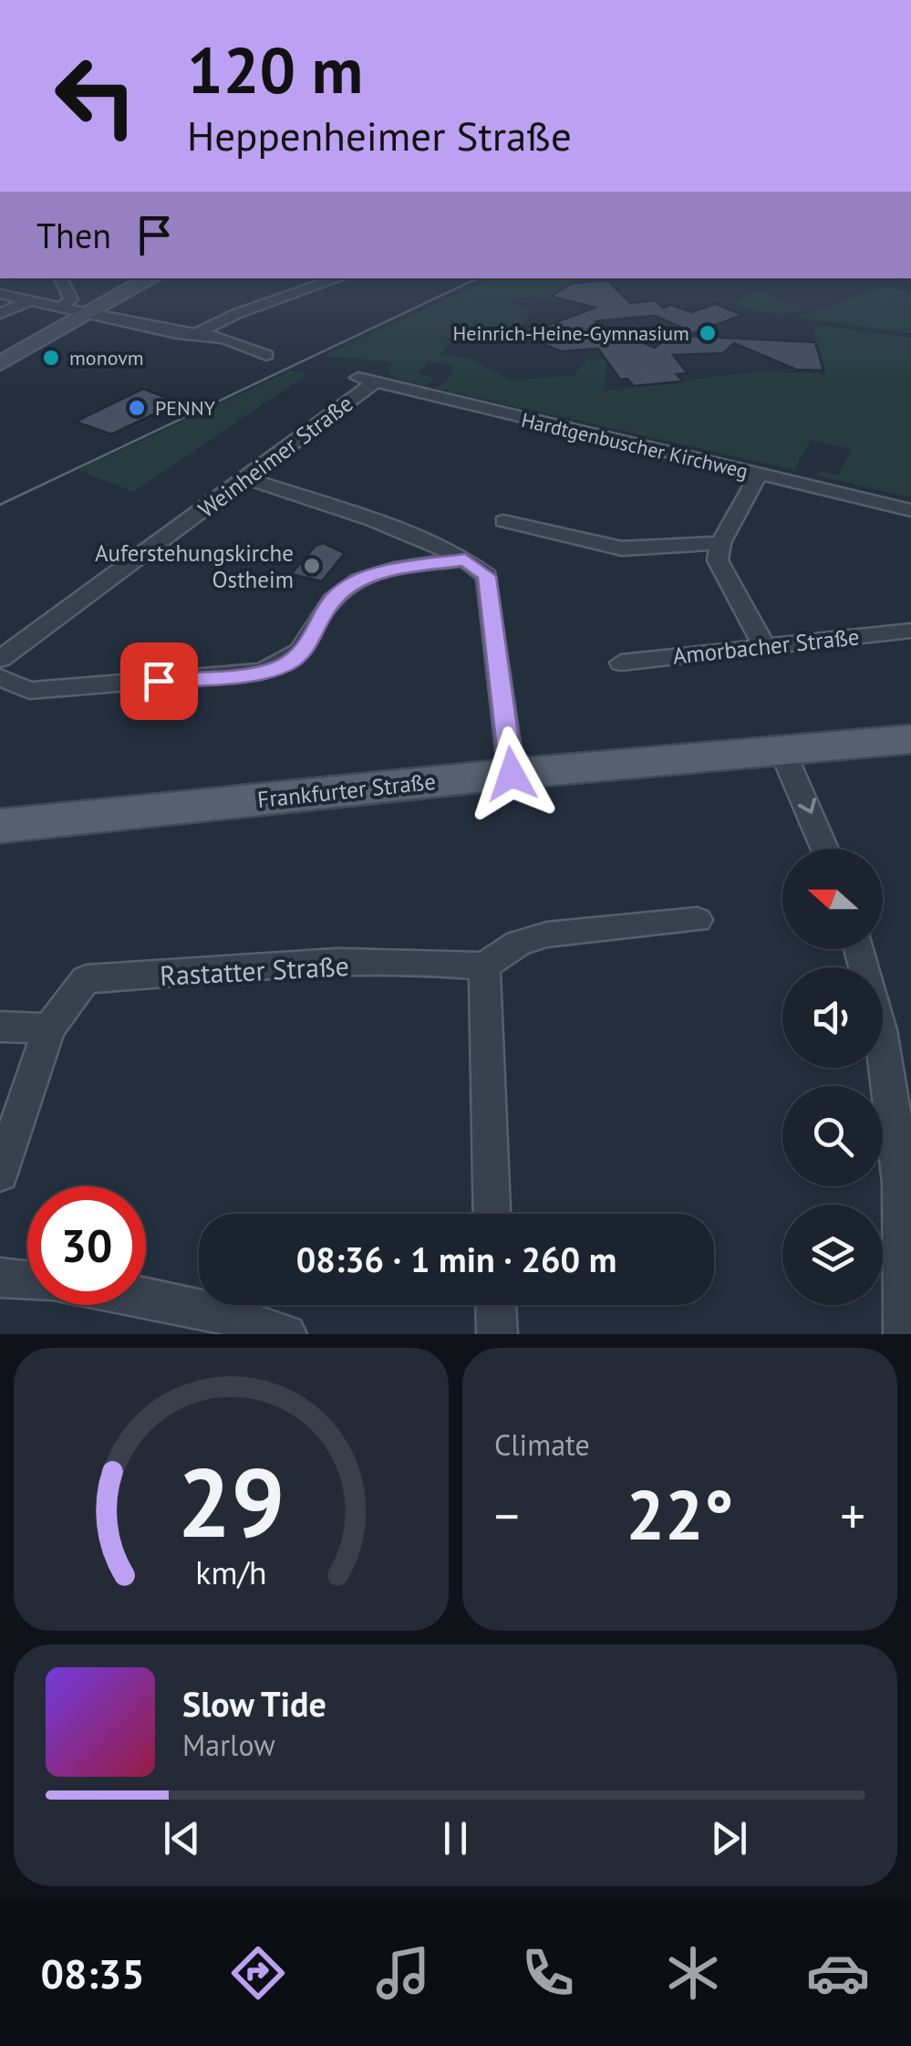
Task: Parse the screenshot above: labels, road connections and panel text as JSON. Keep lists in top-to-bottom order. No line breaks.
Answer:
{"streets":{"main road":["Frankfurter Straße"],"street":["Hardtgenbuscher Kirchweg","Weinheimer Straße","Amorbacher Straße","Rastatter Straße"]},"crossings":[["Hardtgenbuscher Kirchweg","Weinheimer Straße"]],"places":["Heinrich-Heine-Gymnasium","monovm","PENNY","Auferstehungskirche Ostheim"],"north":"left","page":{"turn":["120 m","Heppenheimer Straße"],"then":"Then","limit":"30","trip":"08:36 · 1 min · 260 m","tile":"Climate","heat":["−","22°","+"],"song":["Slow Tide","Marlow"],"tabs":"08:35","gauge":["29","km/h"]}}
